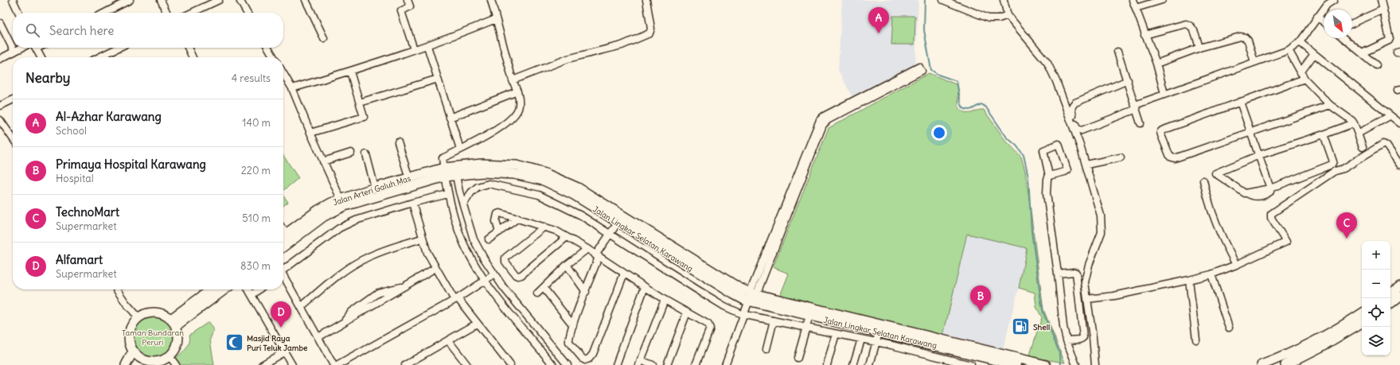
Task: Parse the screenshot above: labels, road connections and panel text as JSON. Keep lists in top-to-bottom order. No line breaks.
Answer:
{"streets":{"main road":["Jalan Arteri Galuh Mas","Jalan Lingkar Selatan Karawang"]},"crossings":[["Jalan Arteri Galuh Mas","Jalan Lingkar Selatan Karawang"]],"parks":["Taman Bundaran Peruri"],"places":{"fuel station":["Shell"],"mosque":["Masjid Raya Puri Teluk Jambe"]},"north":"bottom right","page":{"pins":["A","C","B","D"],"search":"Search here","heading":["Nearby","4 results"],"list":[{"mark":"A","name":"Al-Azhar Karawang","note":"School","value":"140 m"},{"mark":"B","name":"Primaya Hospital Karawang","note":"Hospital","value":"220 m"},{"mark":"C","name":"TechnoMart","note":"Supermarket","value":"510 m"},{"mark":"D","name":"Alfamart","note":"Supermarket","value":"830 m"}],"map_buttons":["+","−"]}}
